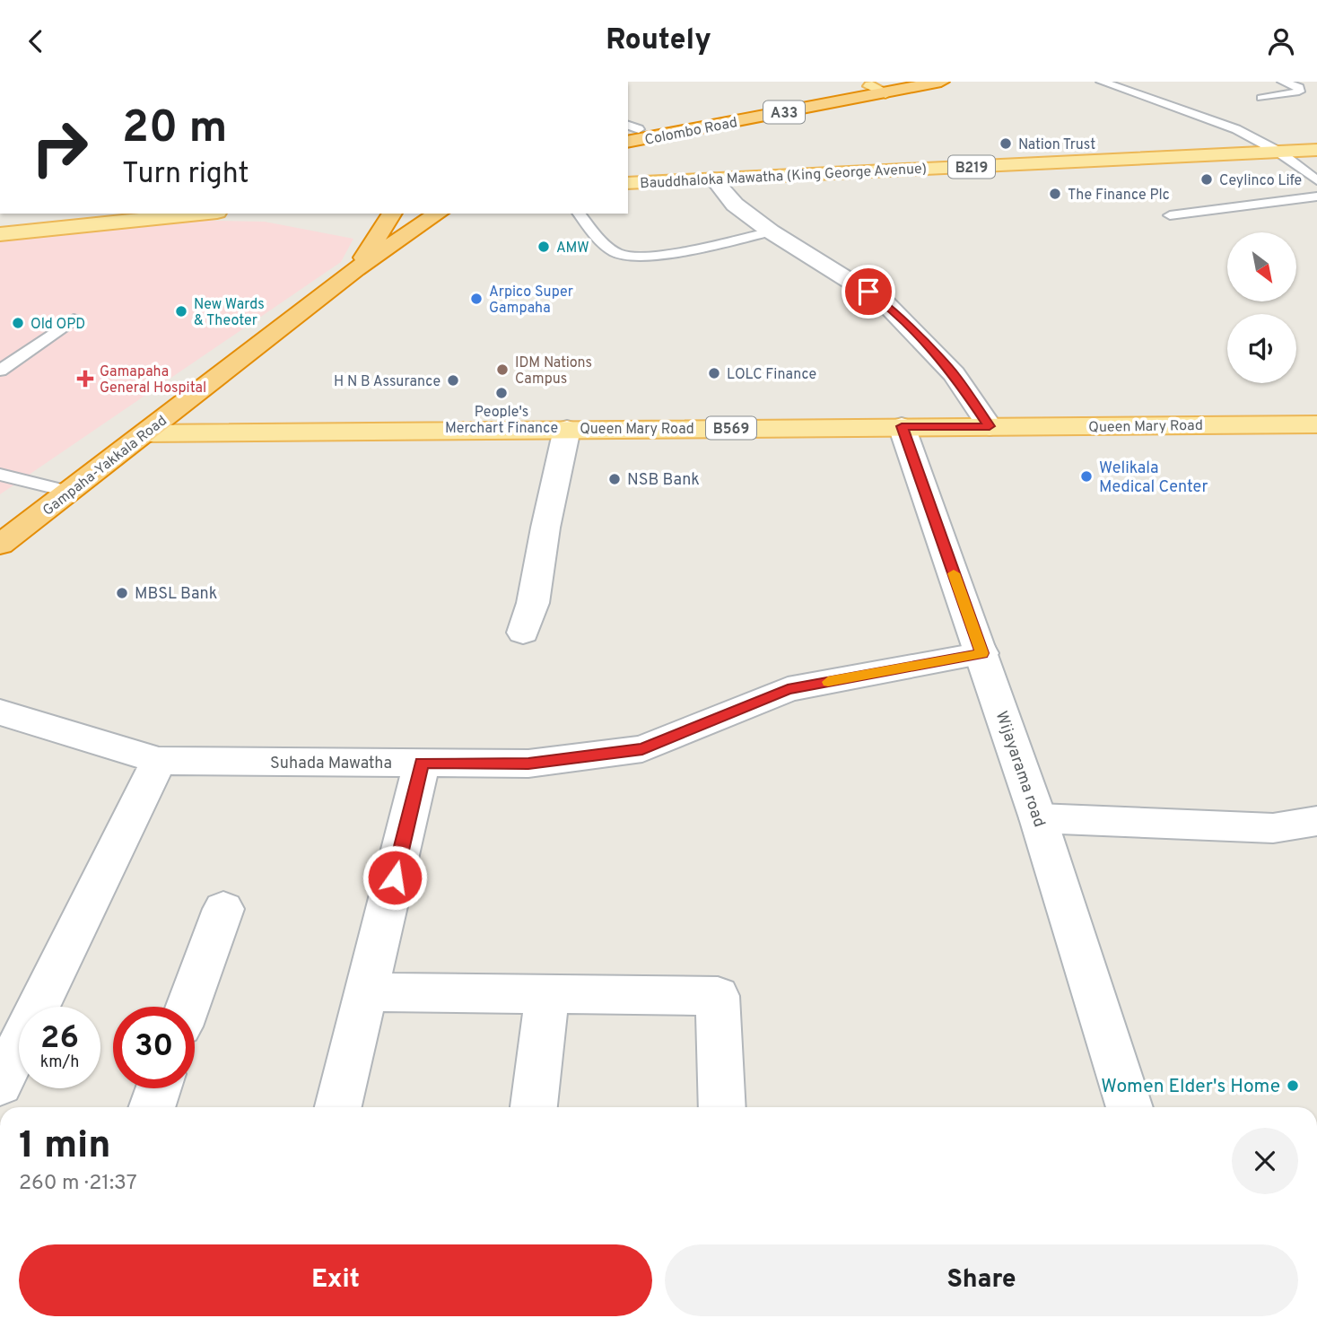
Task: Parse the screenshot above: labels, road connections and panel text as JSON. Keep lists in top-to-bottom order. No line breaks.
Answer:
{"streets":{"highway":["A33","Colombo Road","Gampaha-Yakkala Road"],"main road":["B219","Bauddhaloka Mawatha (King George Avenue)","Queen Mary Road","B569"],"street":["Suhada Mawatha","Wijayarama road"]},"crossings":[["Queen Mary Road","Gampaha-Yakkala Road"],["Queen Mary Road","Wijayarama road"],["Suhada Mawatha","Wijayarama road"]],"places":{"other":["Nation Trust","Ceylinco Life","The Finance Plc","AMW","Arpico Super Gampaha","New Wards & Theoter","Old OPD","IDM Nations Campus","LOLC Finance","H N B Assurance","People's Merchart Finance","Welikala Medical Center","NSB Bank","MBSL Bank","Women Elder's Home"],"health":["Gamapaha General Hospital"]},"north":"bottom right","page":{"header":"Routely","turn":["20 m","Turn right"],"speed":"26 km/h","limit":"30","heading":["1 min","260 m · 21:37"],"buttons":["Exit","Share"]}}
